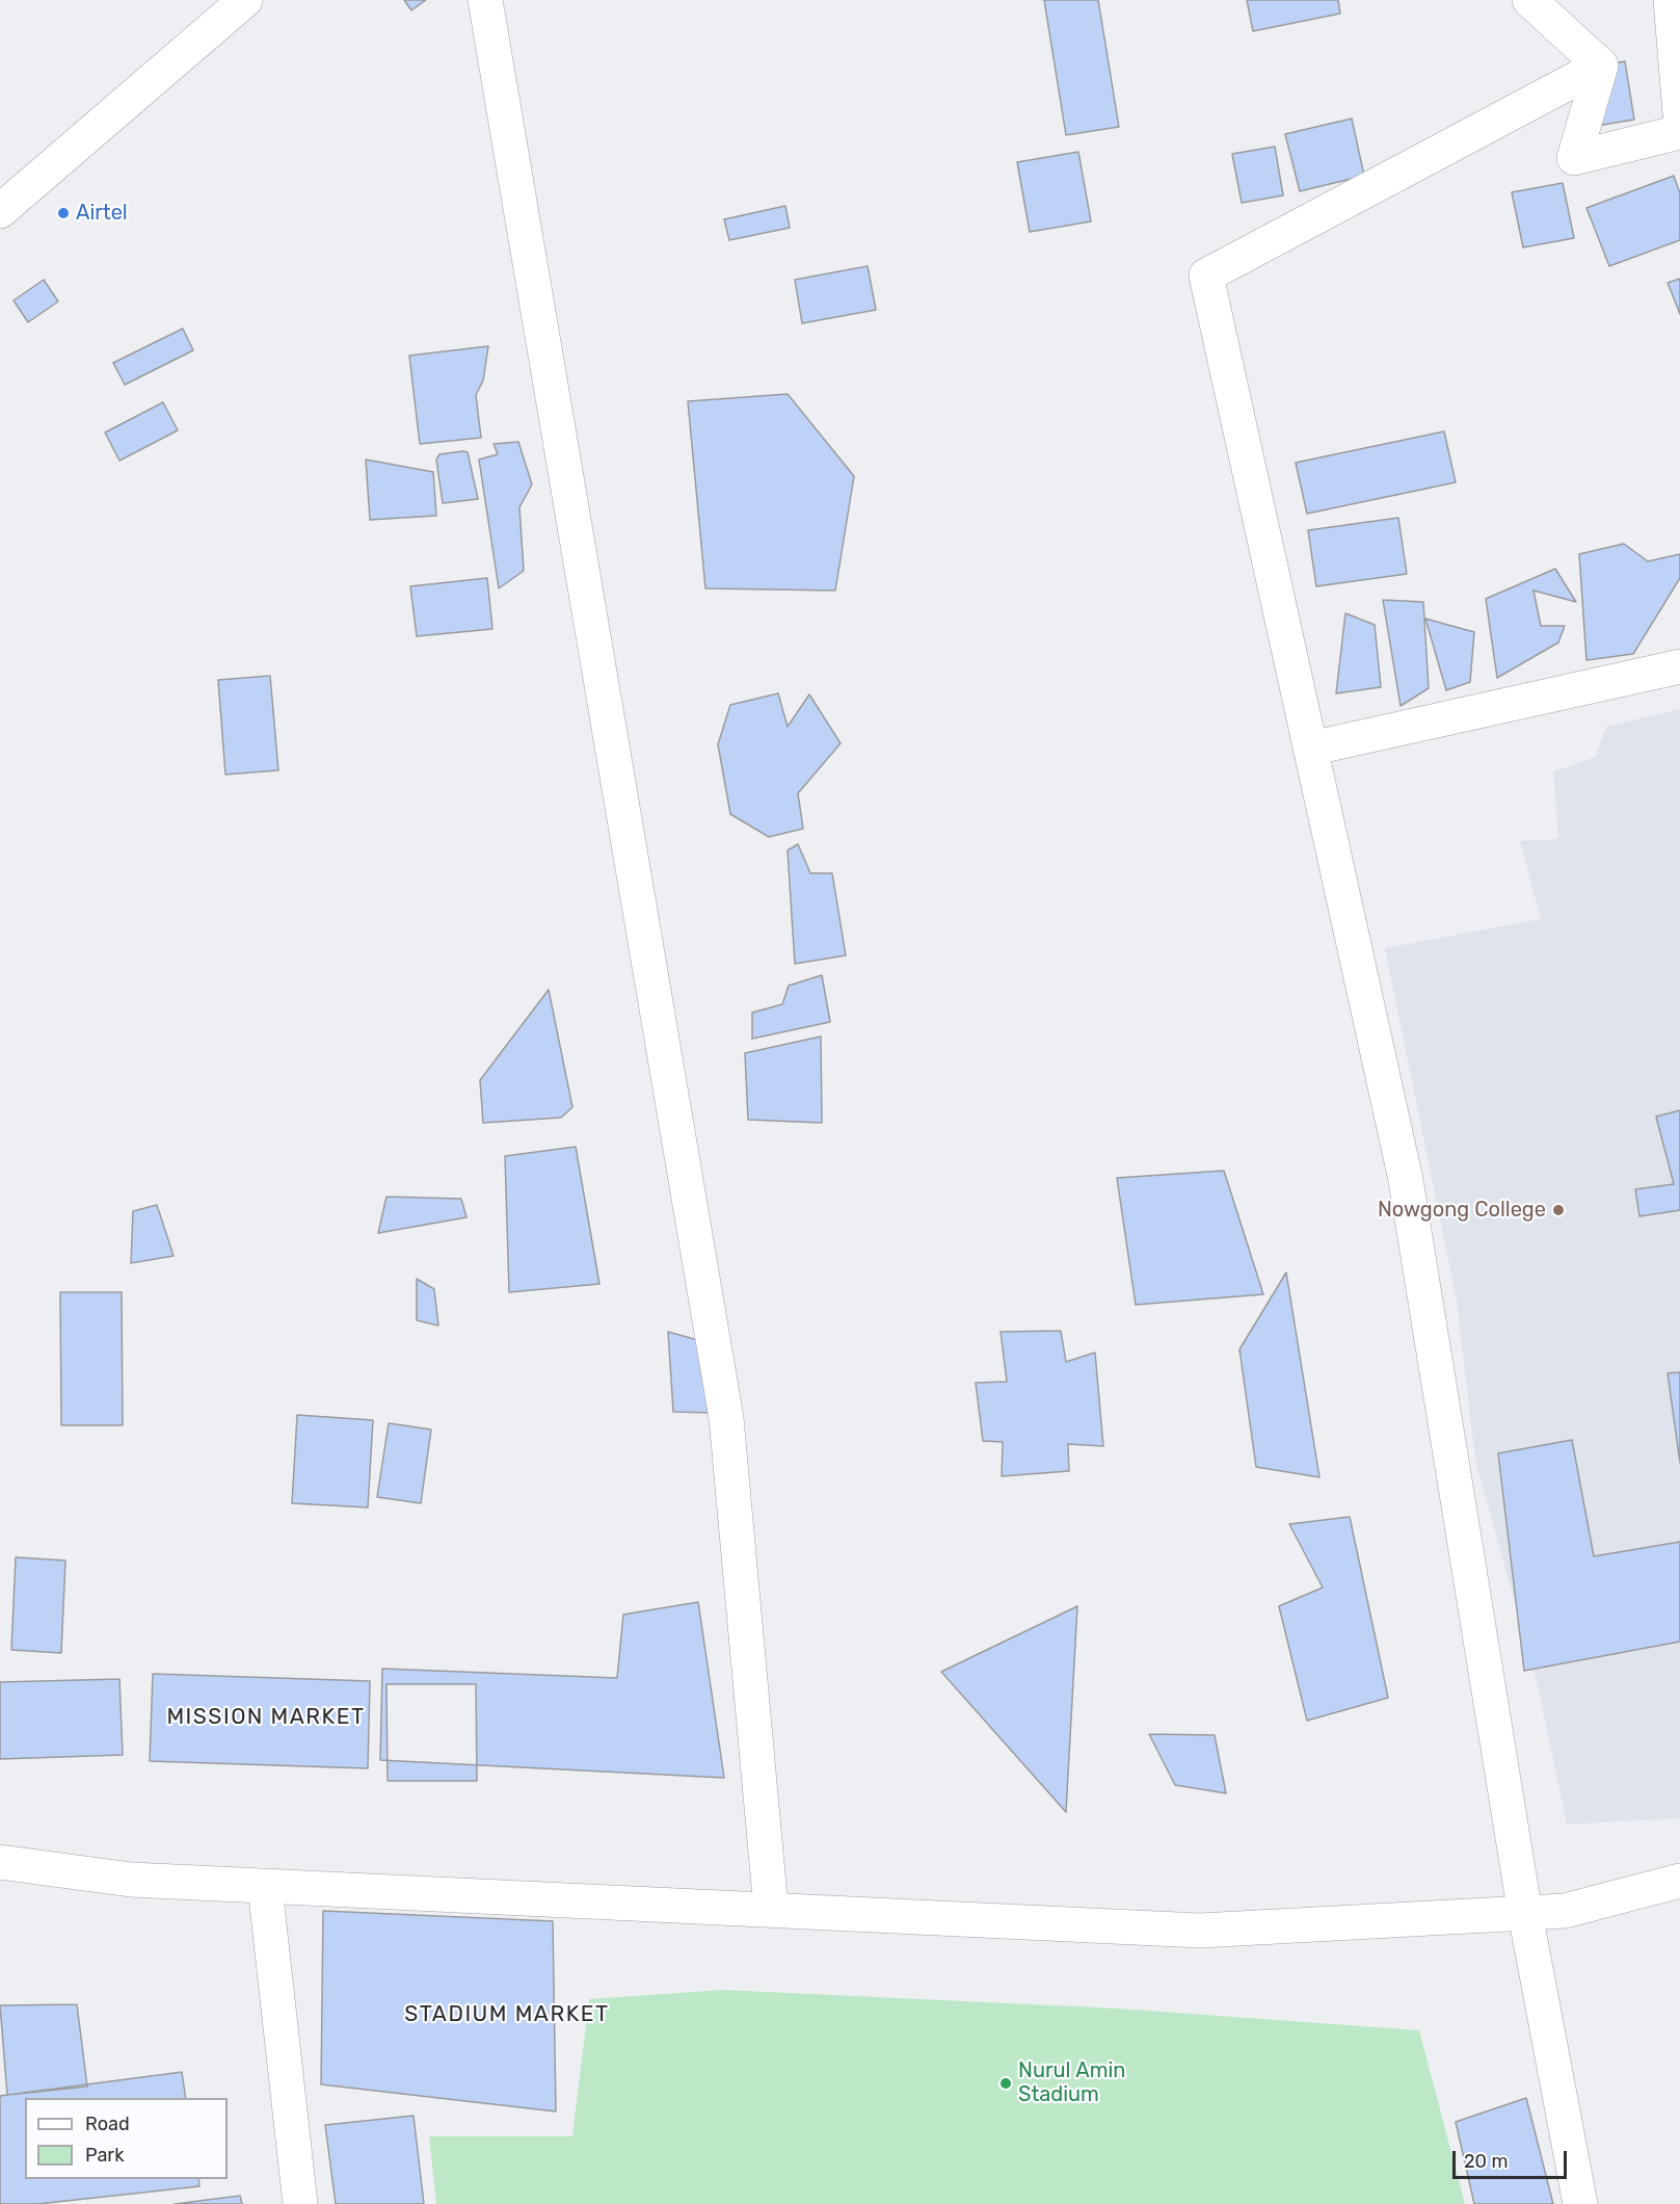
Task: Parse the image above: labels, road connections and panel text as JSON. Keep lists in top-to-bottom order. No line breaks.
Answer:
{"districts":["MISSION MARKET","STADIUM MARKET"],"places":["Airtel","Nowgong College","Nurul Amin Stadium"],"legend":["Road","Park"],"scale_bar":"20 m"}
